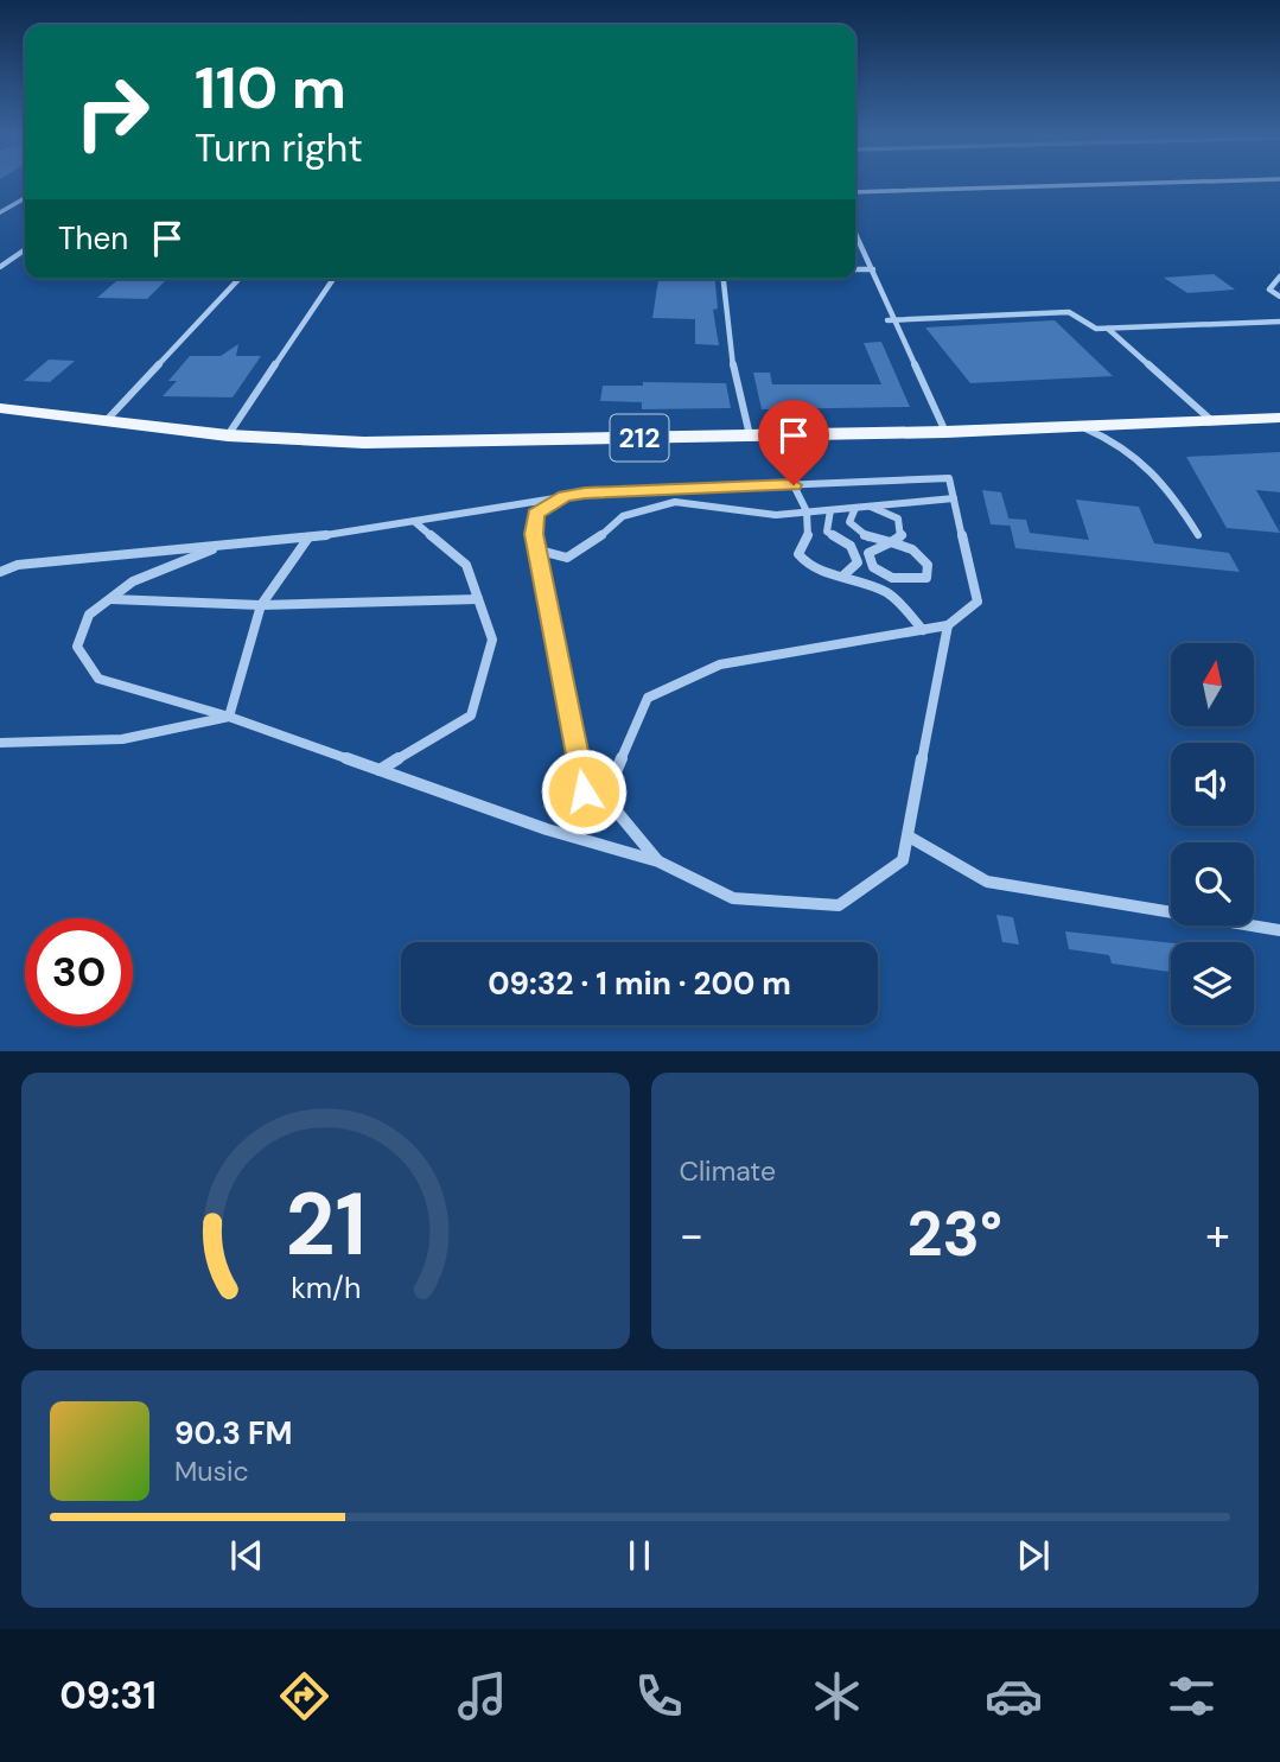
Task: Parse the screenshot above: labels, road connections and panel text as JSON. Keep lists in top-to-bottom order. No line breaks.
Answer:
{"streets":{"main road":["212"]},"north":"top","page":{"turn":["110 m","Turn right"],"then":"Then","limit":"30","trip":"09:32 · 1 min · 200 m","tile":"Climate","heat":["−","23°","+"],"song":["90.3 FM","Music"],"tabs":"09:31","gauge":["21","km/h"]}}
